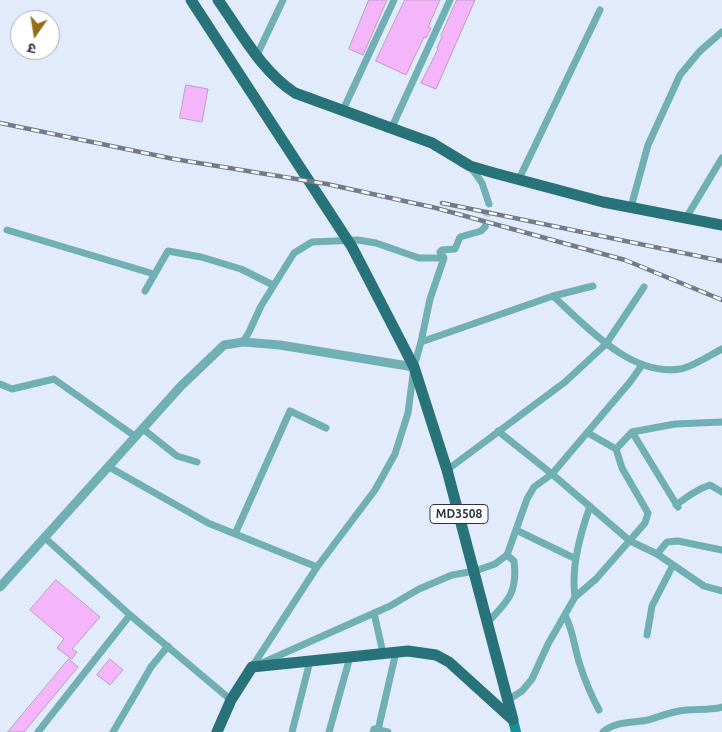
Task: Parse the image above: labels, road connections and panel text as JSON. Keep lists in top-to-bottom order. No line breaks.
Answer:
{"streets":{"main road":["MD3508"]},"north":"bottom"}
